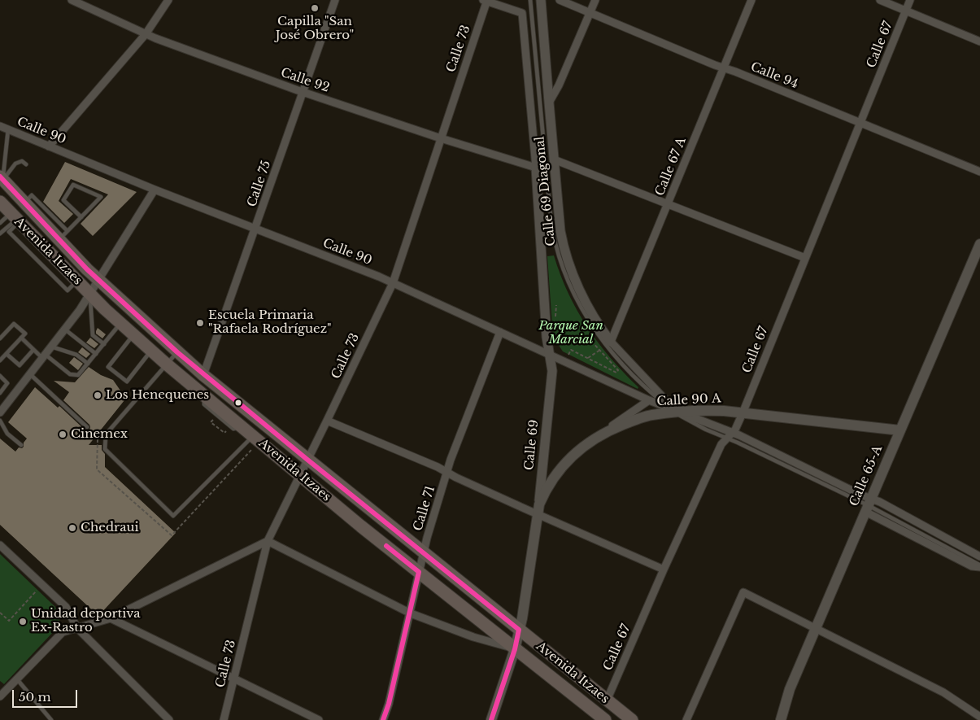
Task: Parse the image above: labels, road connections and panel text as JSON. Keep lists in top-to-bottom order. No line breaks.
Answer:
{"streets":{"main road":["Avenida Itzaes","Calle 90 A","Calle 69","Calle 65-A"],"street":["Calle 67","Calle 73","Calle 94","Calle 92","Calle 90","Calle 67 A","Calle 75","Calle 69 Diagonal","Calle 71"]},"crossings":[["Calle 67","Calle 94"],["Calle 67","Avenida Itzaes"],["Calle 67","Calle 90 A"],["Calle 73","Calle 92"],["Calle 73","Calle 90"],["Calle 73","Avenida Itzaes"],["Calle 94","Calle 67 A"],["Calle 92","Calle 75"],["Calle 92","Calle 69"],["Calle 90","Calle 75"],["Calle 90","Calle 69 Diagonal"],["Calle 90","Calle 90 A"],["Calle 90","Calle 69"],["Calle 90","Calle 71"],["Calle 67 A","Calle 69 Diagonal"],["Calle 75","Avenida Itzaes"],["Calle 69 Diagonal","Calle 90 A"],["Avenida Itzaes","Calle 69"],["Avenida Itzaes","Calle 71"],["Calle 90 A","Calle 69"],["Calle 90 A","Calle 65-A"]],"parks":["Parque San Marcial"],"places":["Capilla \"San José Obrero\"","Escuela Primaria \"Rafaela Rodríguez\"","Los Henequenes","Cinemex","Chedraui","Unidad deportiva Ex-Rastro"],"scale_bar":"50 m"}
